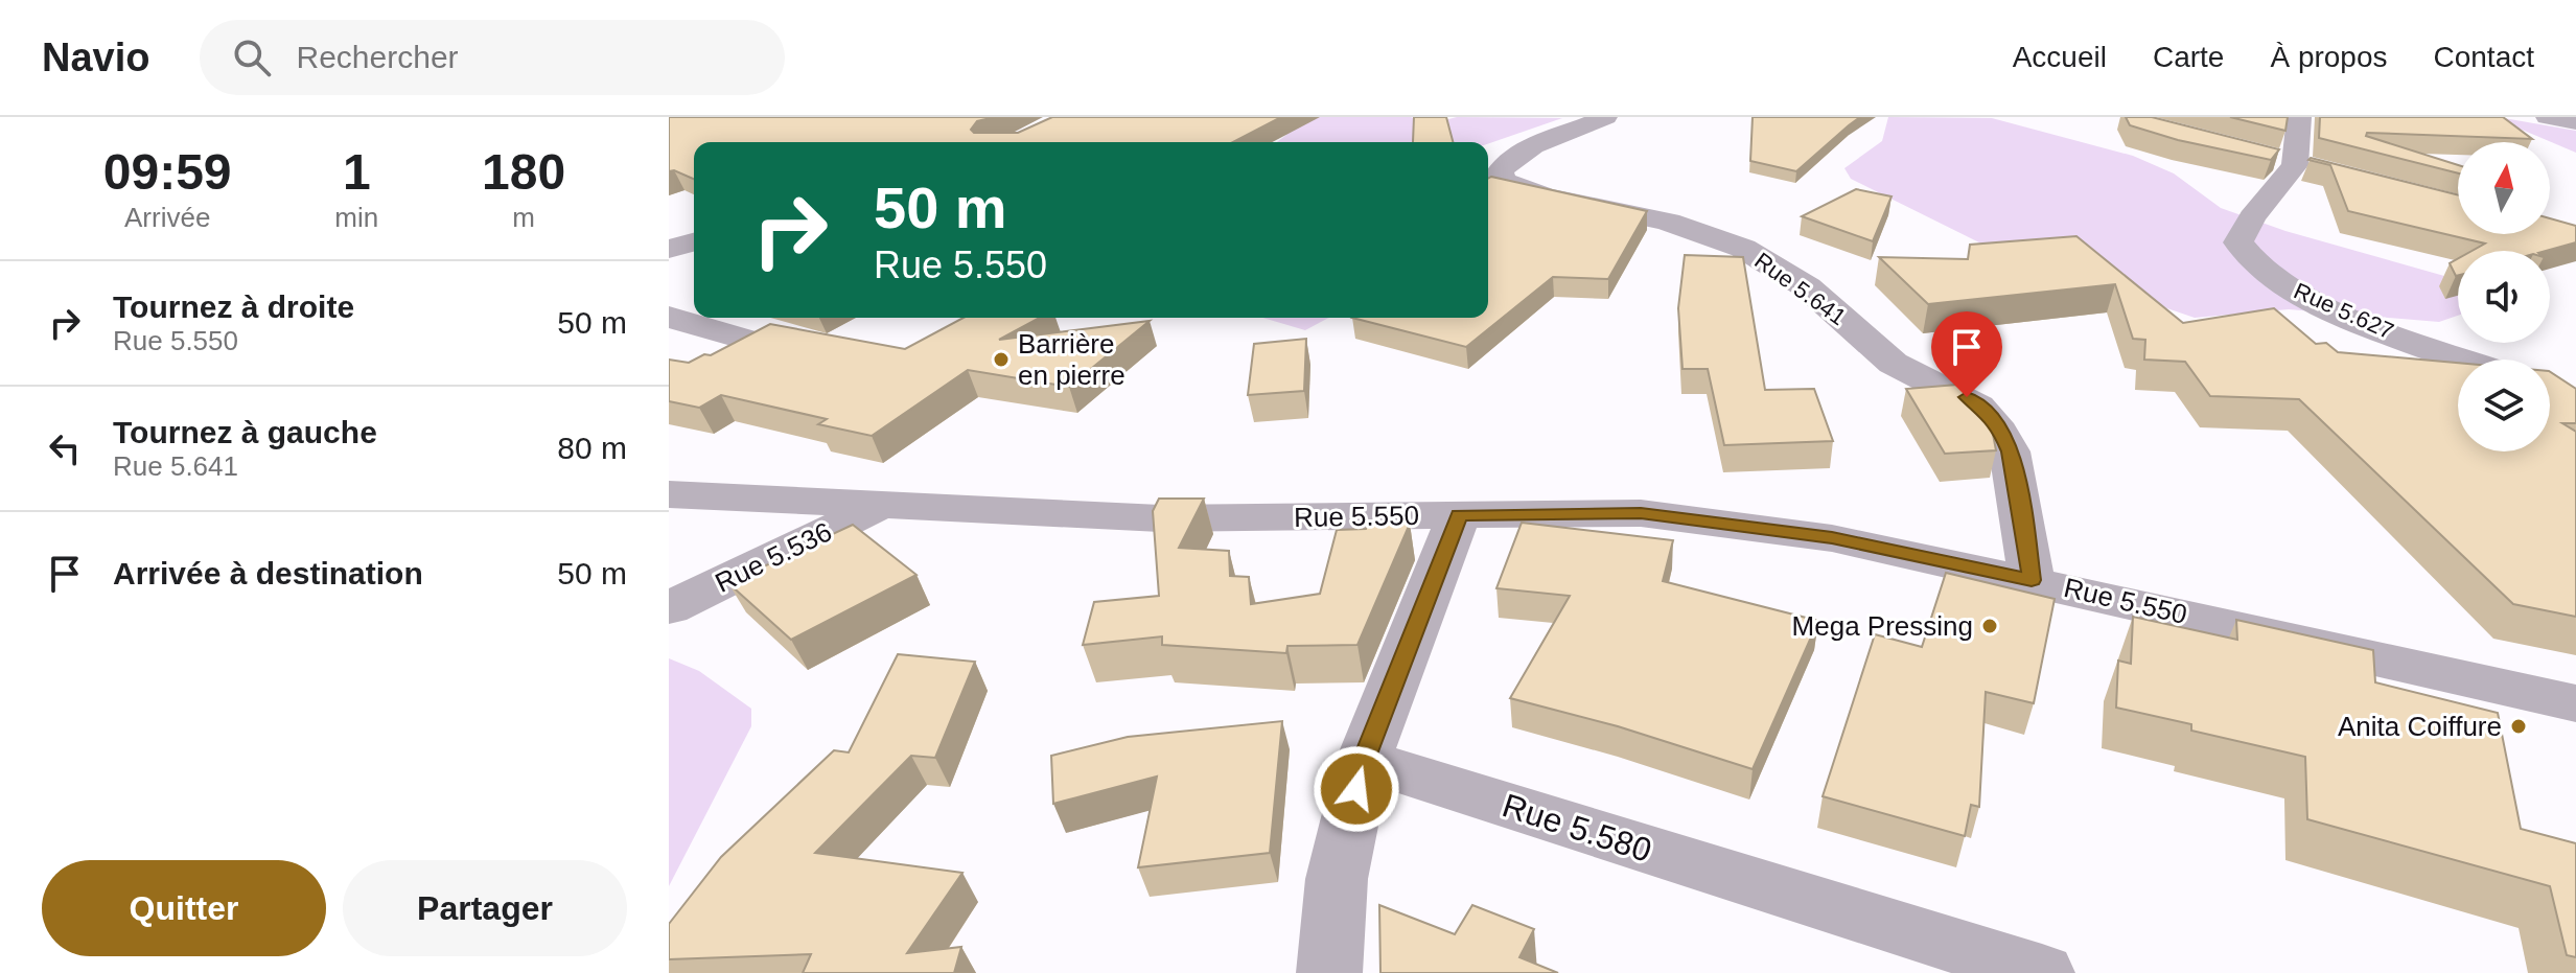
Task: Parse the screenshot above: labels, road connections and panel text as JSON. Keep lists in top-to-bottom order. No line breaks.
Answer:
{"streets":{"street":["Rue 5.641","Rue 5.627","Rue 5.550","Rue 5.536","Rue 5.580"]},"crossings":[["Rue 5.641","Rue 5.550"],["Rue 5.550","Rue 5.536"]],"places":["Barrière en pierre","Mega Pressing","Anita Coiffure"],"north":"top","page":{"header":"Navio","search":"Rechercher","nav":["Accueil","Carte","À propos","Contact"],"eta":["09:59","Arrivée","1","min","180","m"],"turn":["50 m","Rue 5.550"],"list":[{"name":"Tournez à droite","note":"Rue 5.550","value":"50 m"},{"name":"Tournez à gauche","note":"Rue 5.641","value":"80 m"},{"name":"Arrivée à destination","value":"50 m"}],"buttons":["Quitter","Partager"]}}
